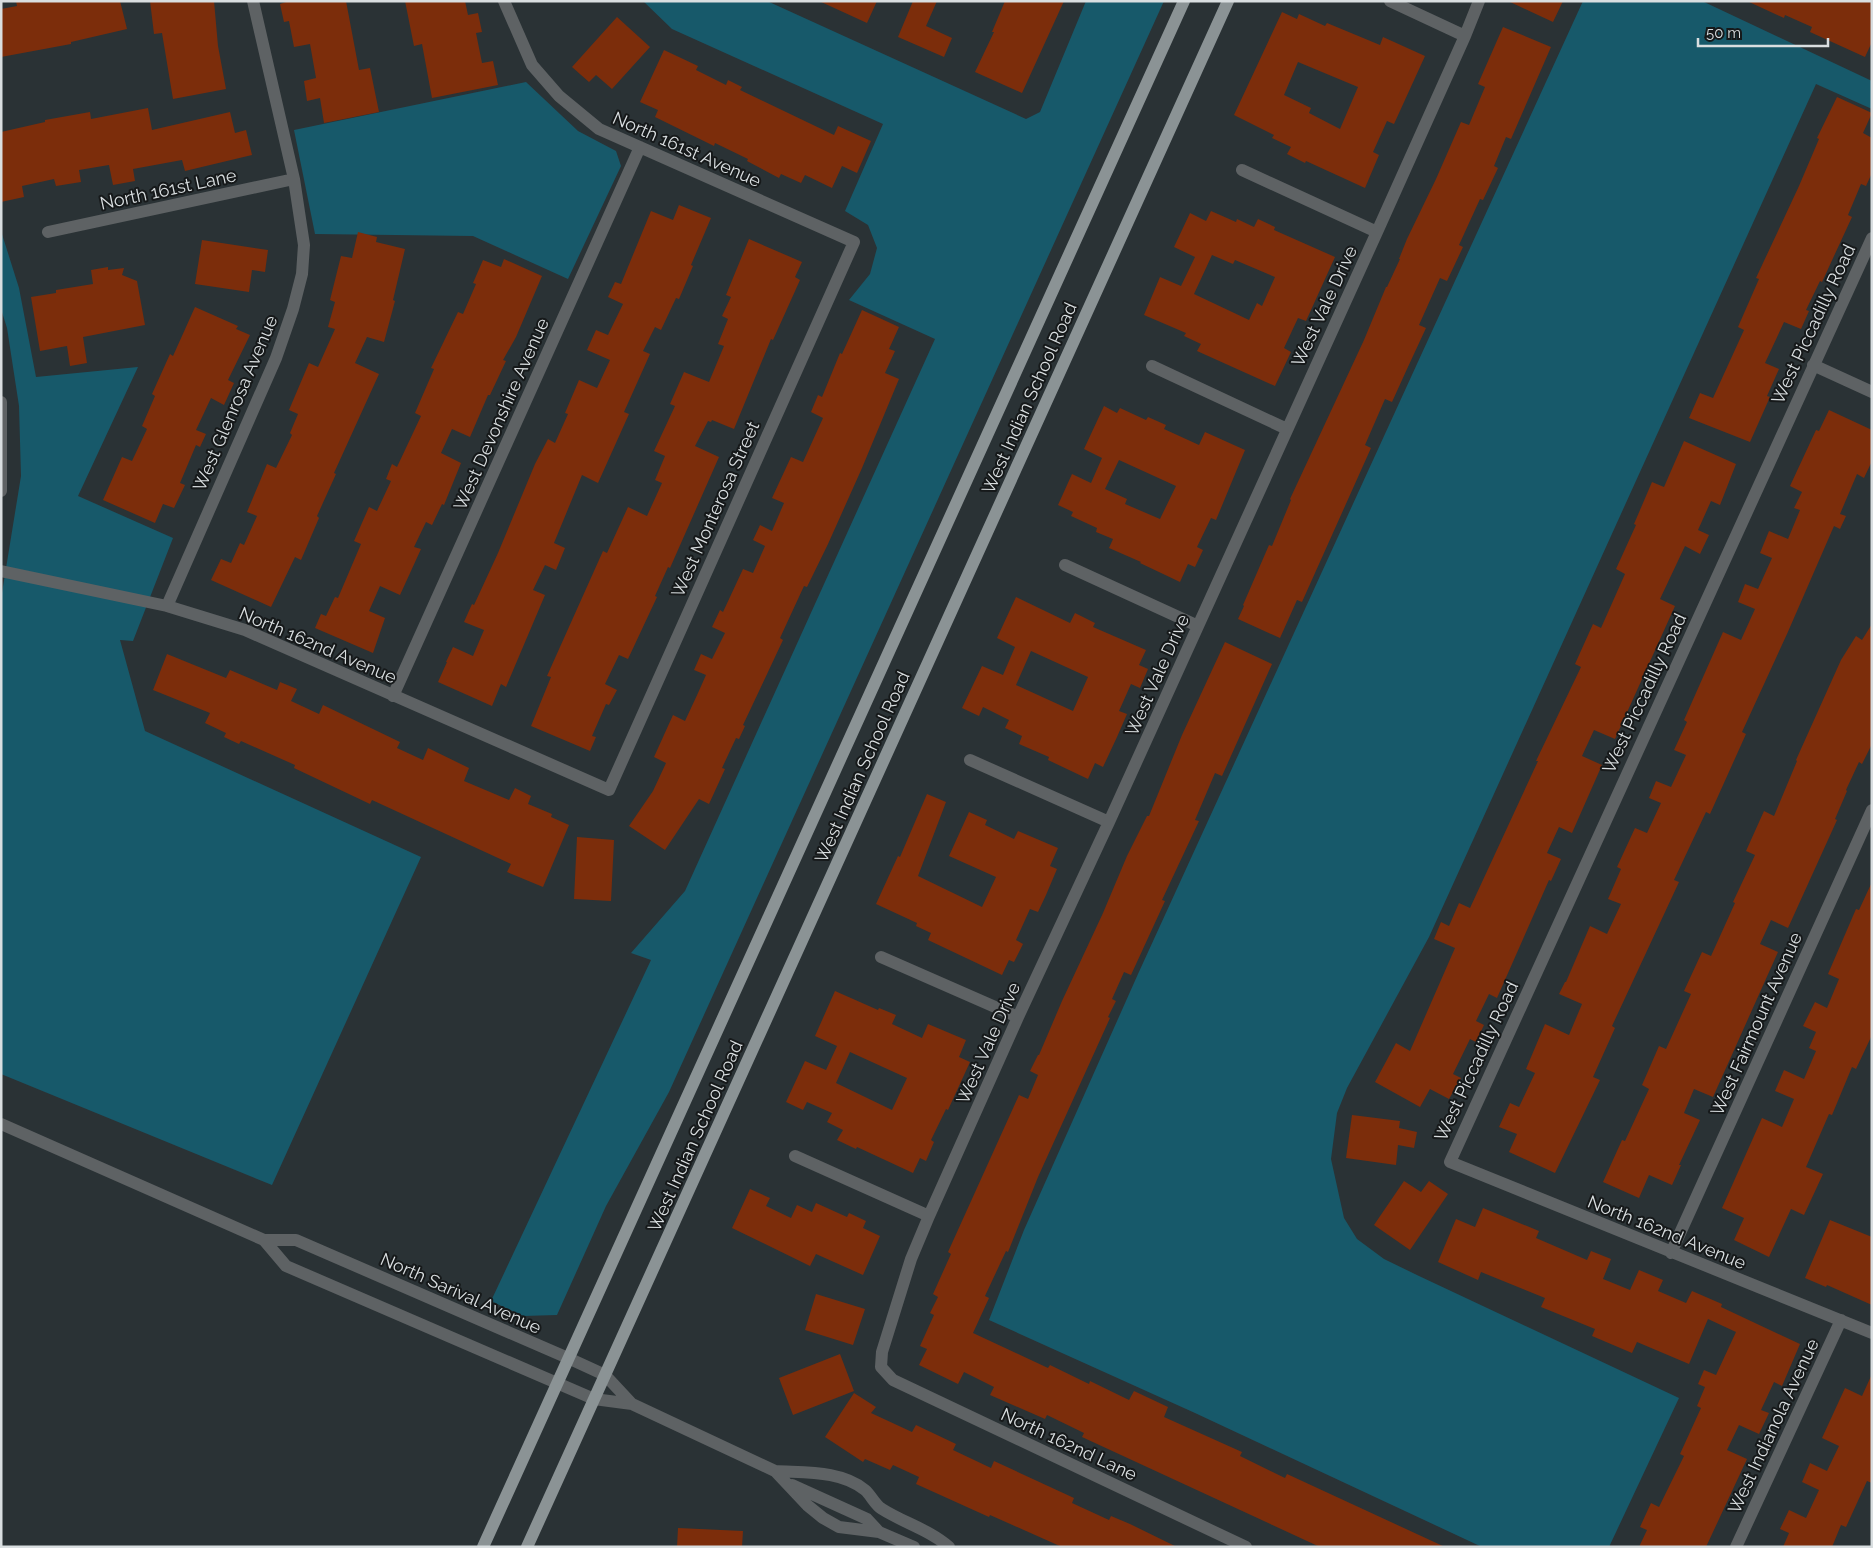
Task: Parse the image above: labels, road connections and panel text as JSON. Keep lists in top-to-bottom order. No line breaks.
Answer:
{"streets":{"main road":["West Indian School Road"],"street":["North 161st Avenue","North 161st Lane","West Vale Drive","West Piccadilly Road","West Glenrosa Avenue","West Devonshire Avenue","West Monterosa Street","North 162nd Avenue","West Fairmount Avenue","North Sarival Avenue","West Indianola Avenue","North 162nd Lane"]},"crossings":[["North 161st Avenue","West Devonshire Avenue"],["North 161st Avenue","West Monterosa Street"],["North 161st Lane","West Glenrosa Avenue"],["West Vale Drive","North 162nd Lane"],["West Piccadilly Road","North 162nd Avenue"],["West Indian School Road","North Sarival Avenue"],["West Glenrosa Avenue","North 162nd Avenue"],["West Devonshire Avenue","North 162nd Avenue"],["West Monterosa Street","North 162nd Avenue"],["North 162nd Avenue","West Fairmount Avenue"],["North 162nd Avenue","West Indianola Avenue"]],"scale_bar":"50 m"}
